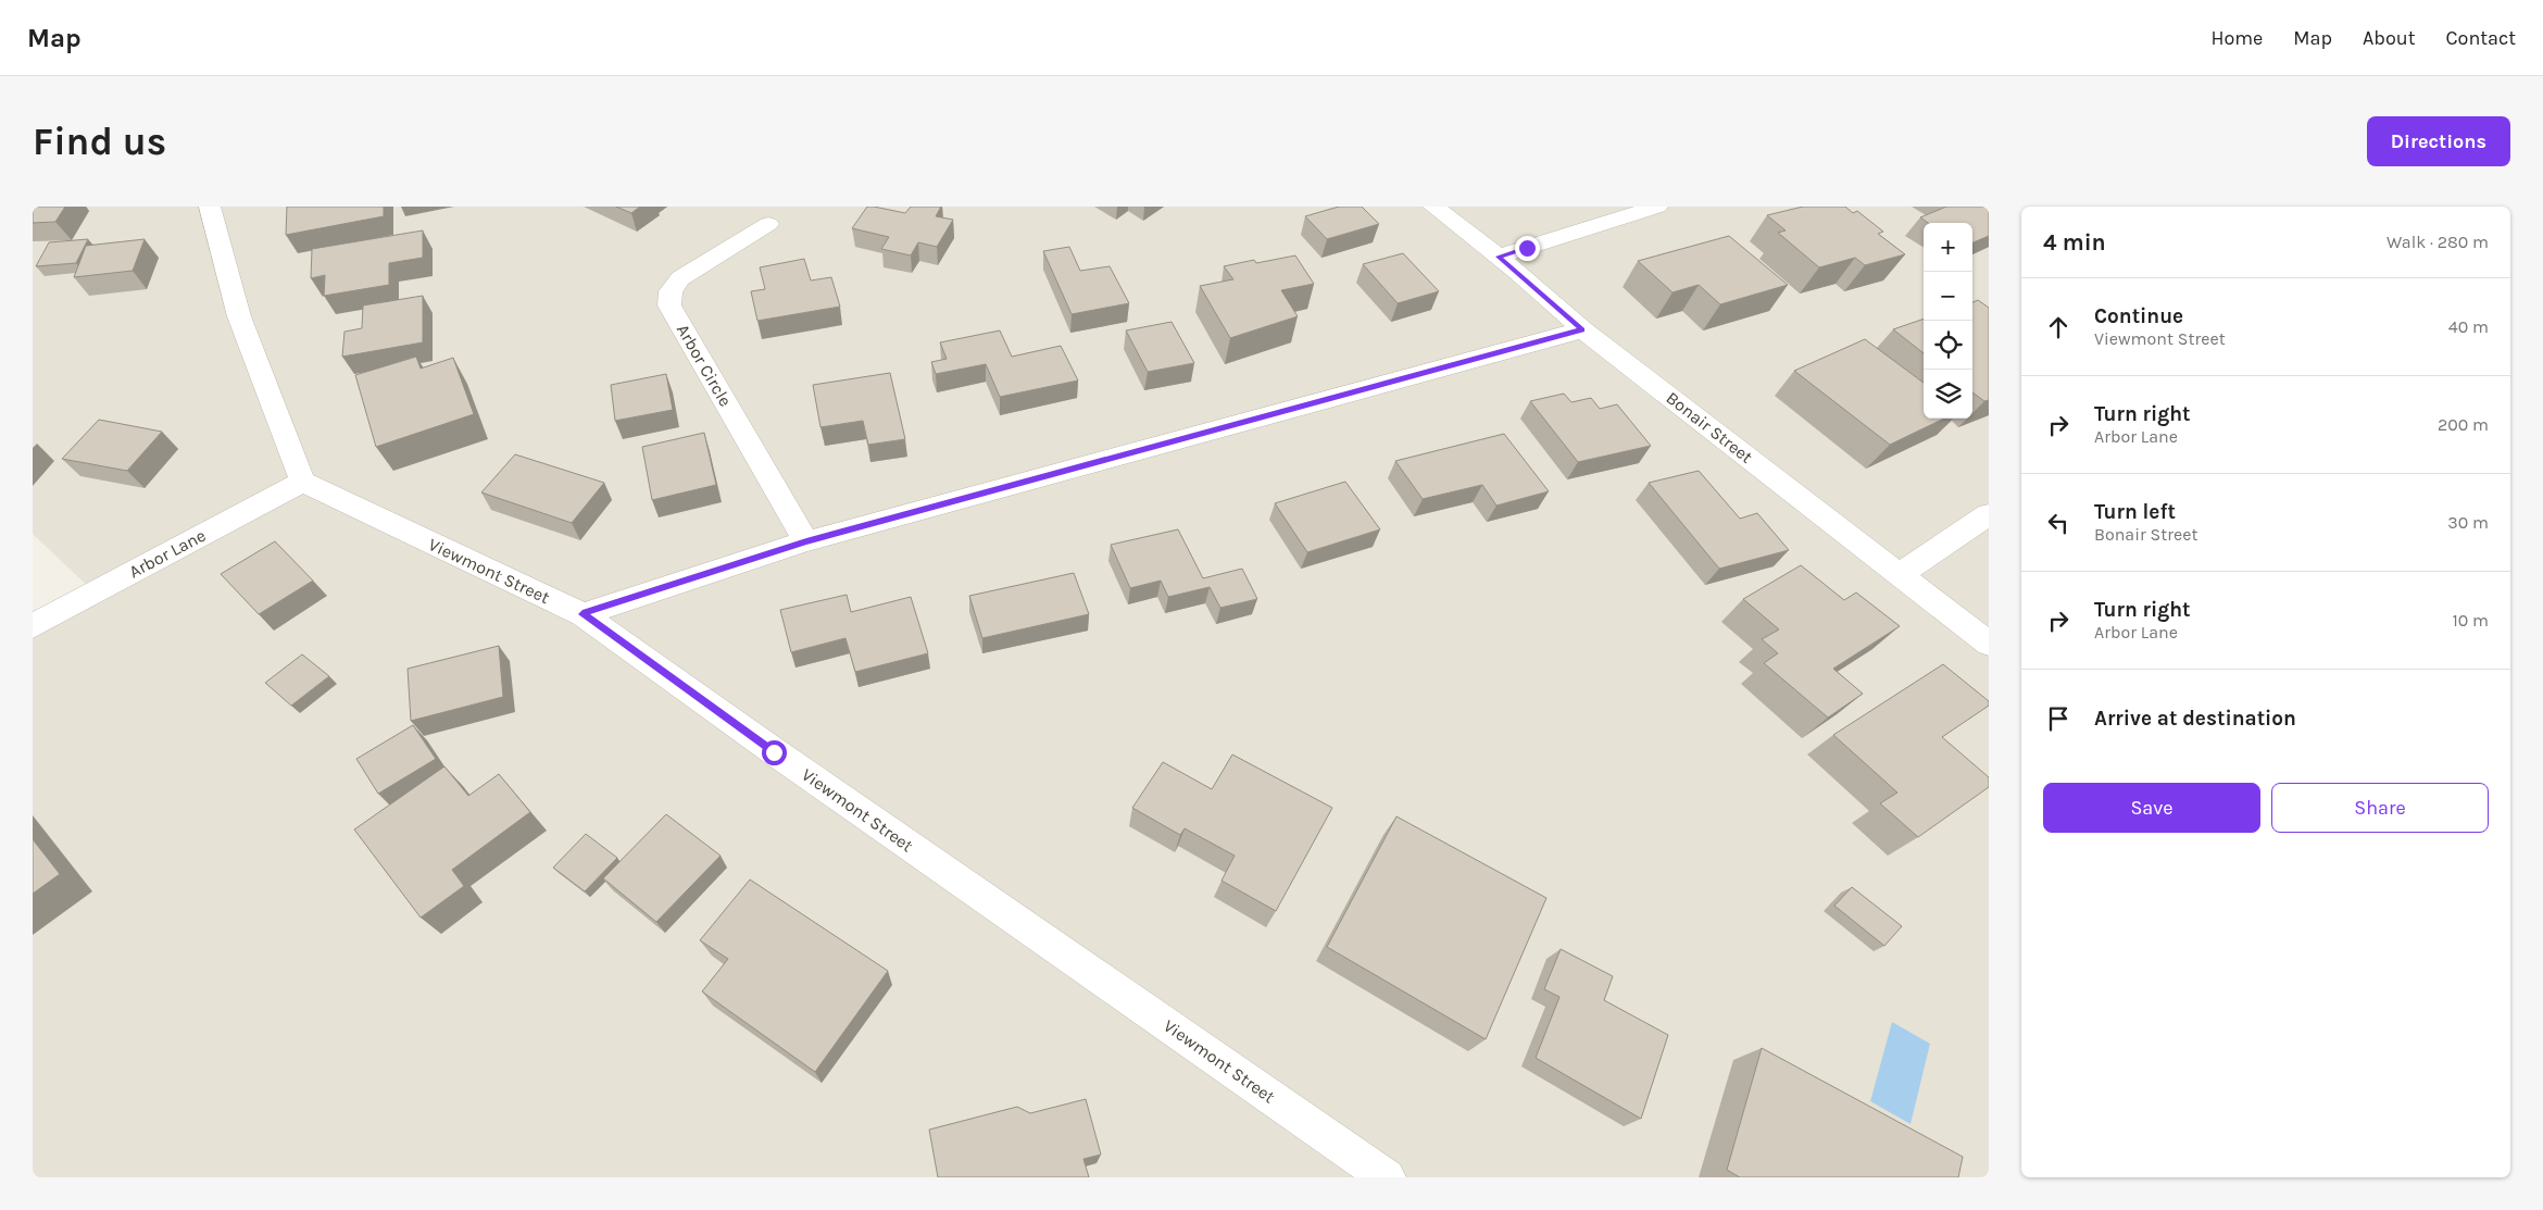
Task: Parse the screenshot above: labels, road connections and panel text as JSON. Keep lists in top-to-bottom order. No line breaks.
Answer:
{"streets":{"street":["Arbor Circle","Bonair Street","Arbor Lane","Viewmont Street"]},"crossings":[["Arbor Lane","Viewmont Street"]],"page":{"header":"Map","nav":["Home","Map","About","Contact"],"buttons":["Directions",["Save","Share"]],"title":"Find us","heading":["4 min","Walk · 280 m"],"map_buttons":["+","−"],"list":[["Continue","Viewmont Street","40 m"],["Turn right","Arbor Lane","200 m"],["Turn left","Bonair Street","30 m"],["Turn right","Arbor Lane","10 m"],"Arrive at destination"]}}
